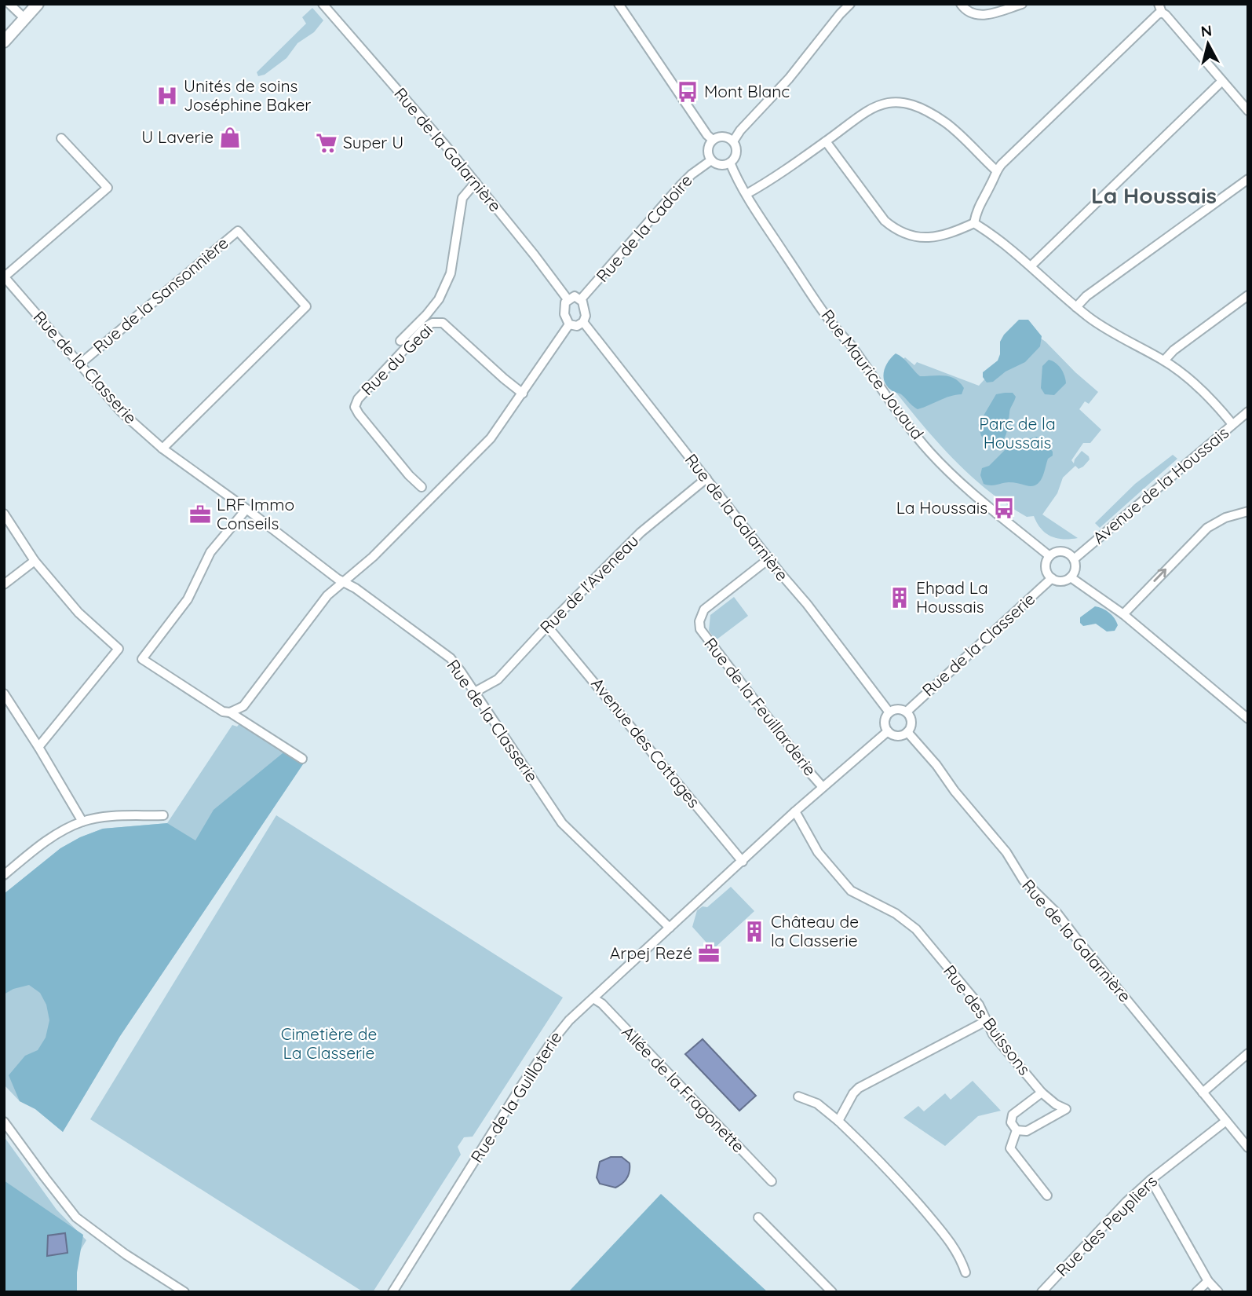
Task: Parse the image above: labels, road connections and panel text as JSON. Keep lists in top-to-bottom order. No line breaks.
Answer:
{"streets":{"street":["Rue de la Galarnière","Rue de la Cadoire","Rue de la Sansonnière","Rue du Geai","Rue de la Classerie","Rue Maurice Jouaud","Avenue de la Houssais","Rue de l'Aveneau","Rue de la Feuillarderie","Avenue des Cottages","Rue des Buissons","Allée de la Fragonette","Rue de la Guilloterie","Rue des Peupliers"]},"crossings":[["Rue de la Galarnière","Rue de la Cadoire"],["Rue de la Galarnière","Rue de la Classerie"],["Rue de la Galarnière","Rue de l'Aveneau"],["Rue de la Galarnière","Rue de la Feuillarderie"],["Rue de la Galarnière","Rue des Peupliers"],["Rue de la Cadoire","Rue Maurice Jouaud"],["Rue de la Sansonnière","Rue de la Classerie"],["Rue de la Classerie","Rue Maurice Jouaud"],["Rue de la Classerie","Avenue de la Houssais"],["Rue de la Classerie","Rue de l'Aveneau"],["Rue de la Classerie","Rue de la Guilloterie"],["Rue Maurice Jouaud","Avenue de la Houssais"],["Rue de l'Aveneau","Avenue des Cottages"],["Allée de la Fragonette","Rue de la Guilloterie"]],"districts":["La Houssais"],"parks":["Parc de la Houssais","Cimetière de La Classerie"],"places":{"bus stop":["Mont Blanc","La Houssais"],"hospital":["Unités de soins Joséphine Baker"],"shop":["U Laverie"],"supermarket":["Super U"],"office":["LRF Immo Conseils","Arpej Rezé"],"building":["Ehpad La Houssais","Château de la Classerie"]},"north":"top"}
